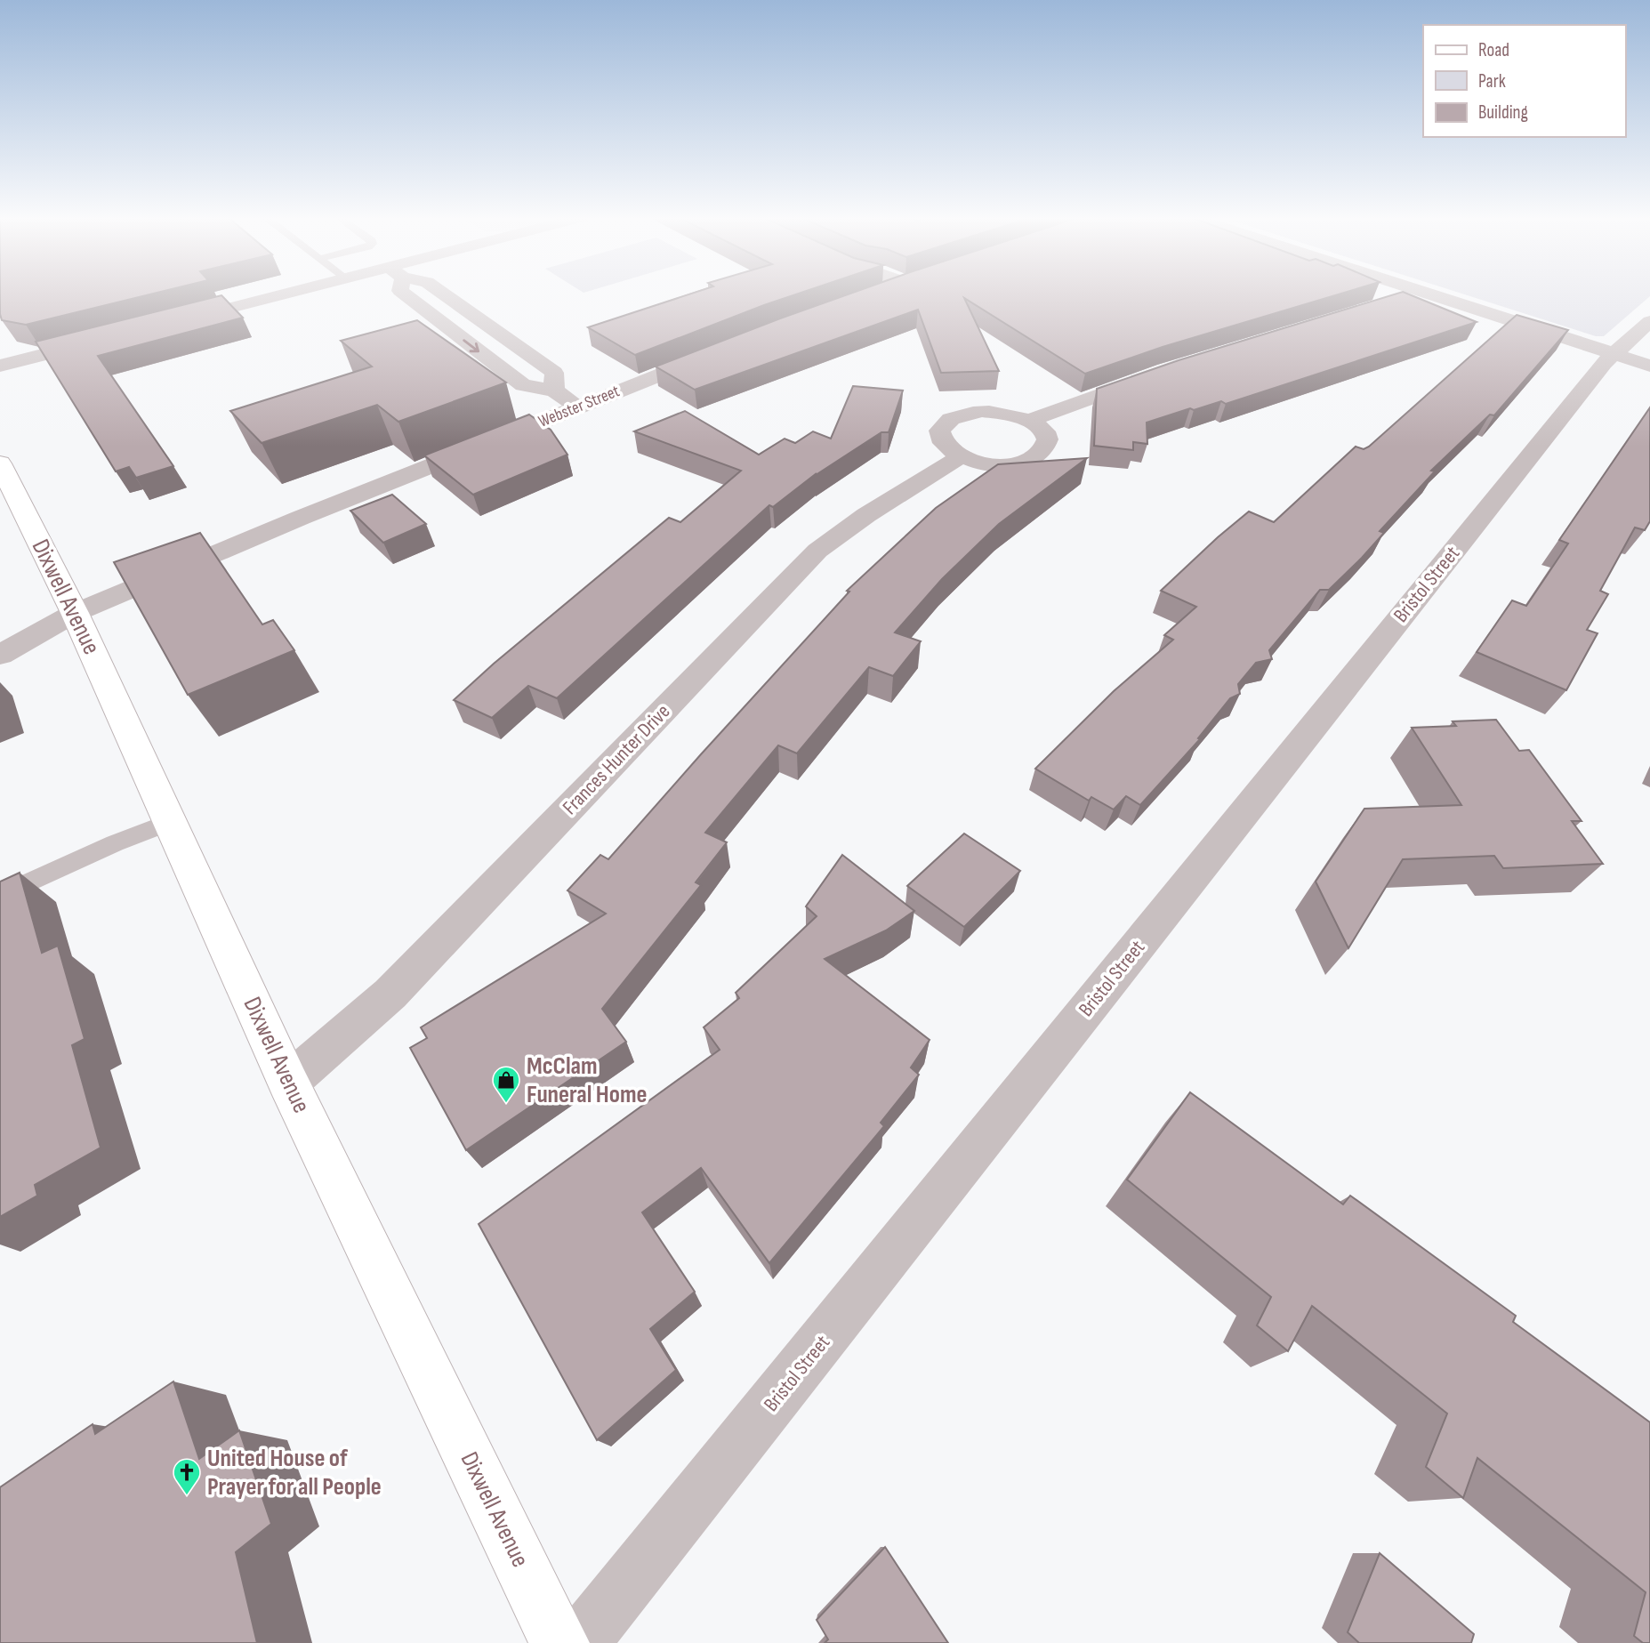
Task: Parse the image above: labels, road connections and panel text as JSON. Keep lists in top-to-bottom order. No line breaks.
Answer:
{"streets":{"main road":["Dixwell Avenue"],"street":["Webster Street","Bristol Street","Frances Hunter Drive"]},"crossings":[["Webster Street","Dixwell Avenue"],["Dixwell Avenue","Frances Hunter Drive"]],"places":{"shop":["McClam Funeral Home"],"church":["United House of Prayer for all People"]},"legend":["Road","Park","Building"]}
